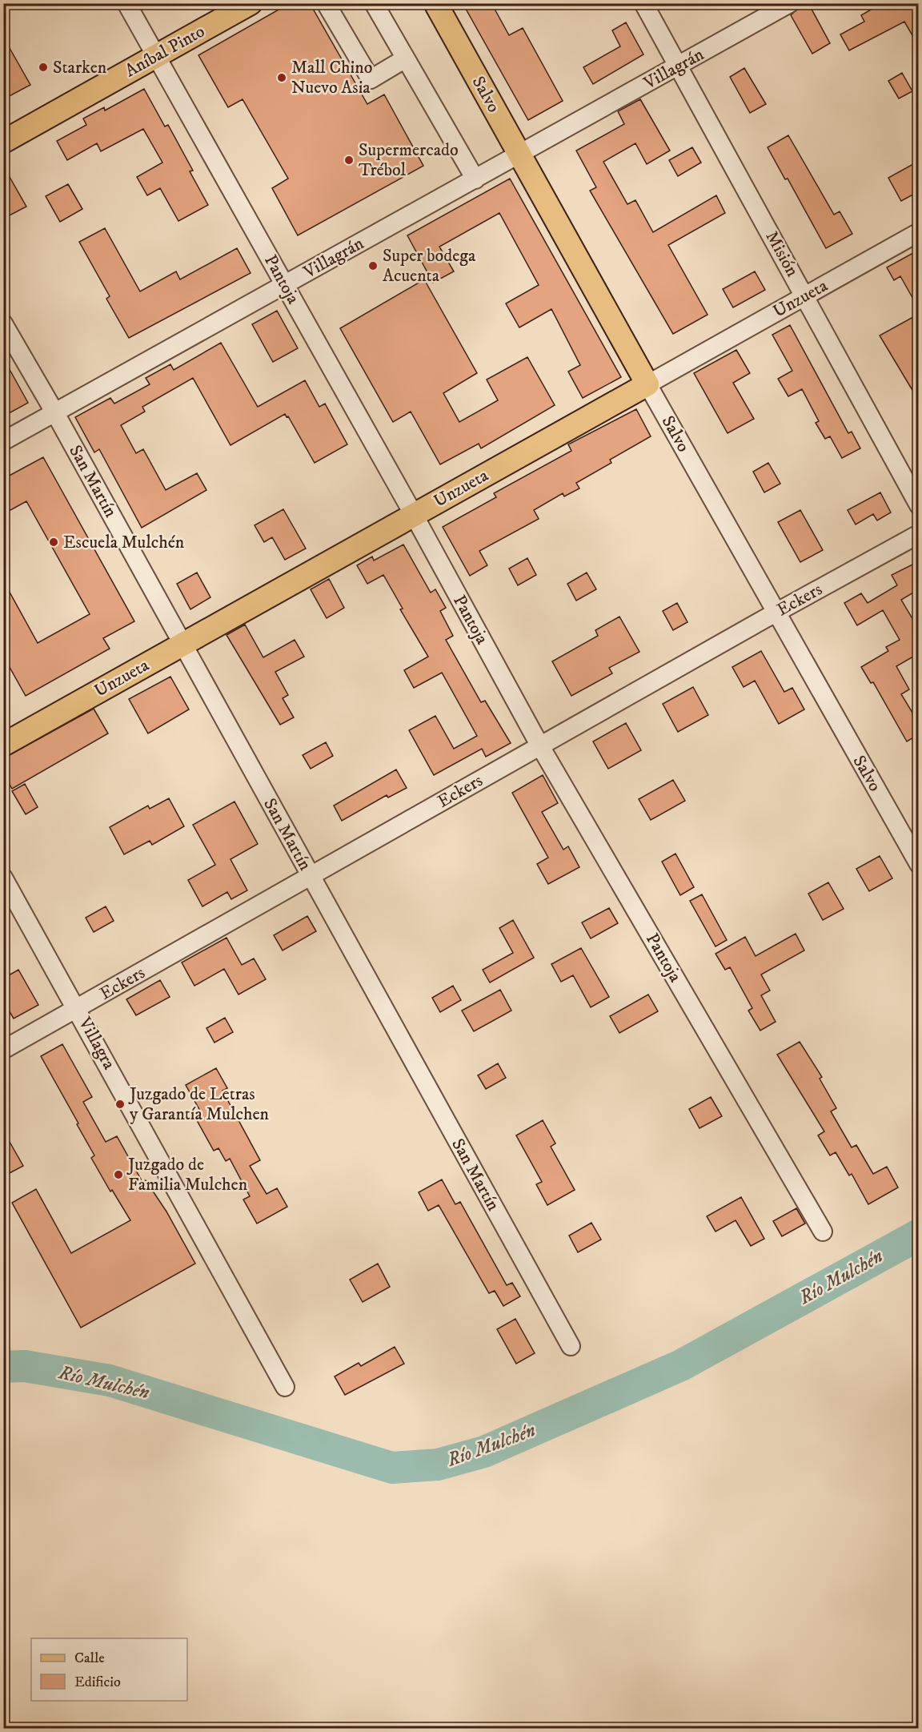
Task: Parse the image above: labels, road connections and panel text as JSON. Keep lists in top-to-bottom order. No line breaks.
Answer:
{"streets":{"main road":["Aníbal Pinto","Salvo","Unzueta"],"street":["Villagrán","Misión","Pantoja","San Martín","Eckers","Villagra"]},"crossings":[["Aníbal Pinto","Pantoja"],["Villagrán","Salvo"],["Villagrán","Misión"],["Villagrán","Pantoja"],["Villagrán","San Martín"],["Salvo","Unzueta"],["Salvo","Eckers"],["Misión","Unzueta"],["Pantoja","Unzueta"],["Pantoja","Eckers"],["Unzueta","San Martín"],["San Martín","Eckers"],["Eckers","Villagra"]],"water":["Río Mulchén"],"places":["Starken","Mall Chino Nuevo Asia","Supermercado Trébol","Super bodega Acuenta","Escuela Mulchén","Juzgado de Letras y Garantía Mulchen","Juzgado de Familia Mulchen"],"legend":["Calle","Edificio"]}
